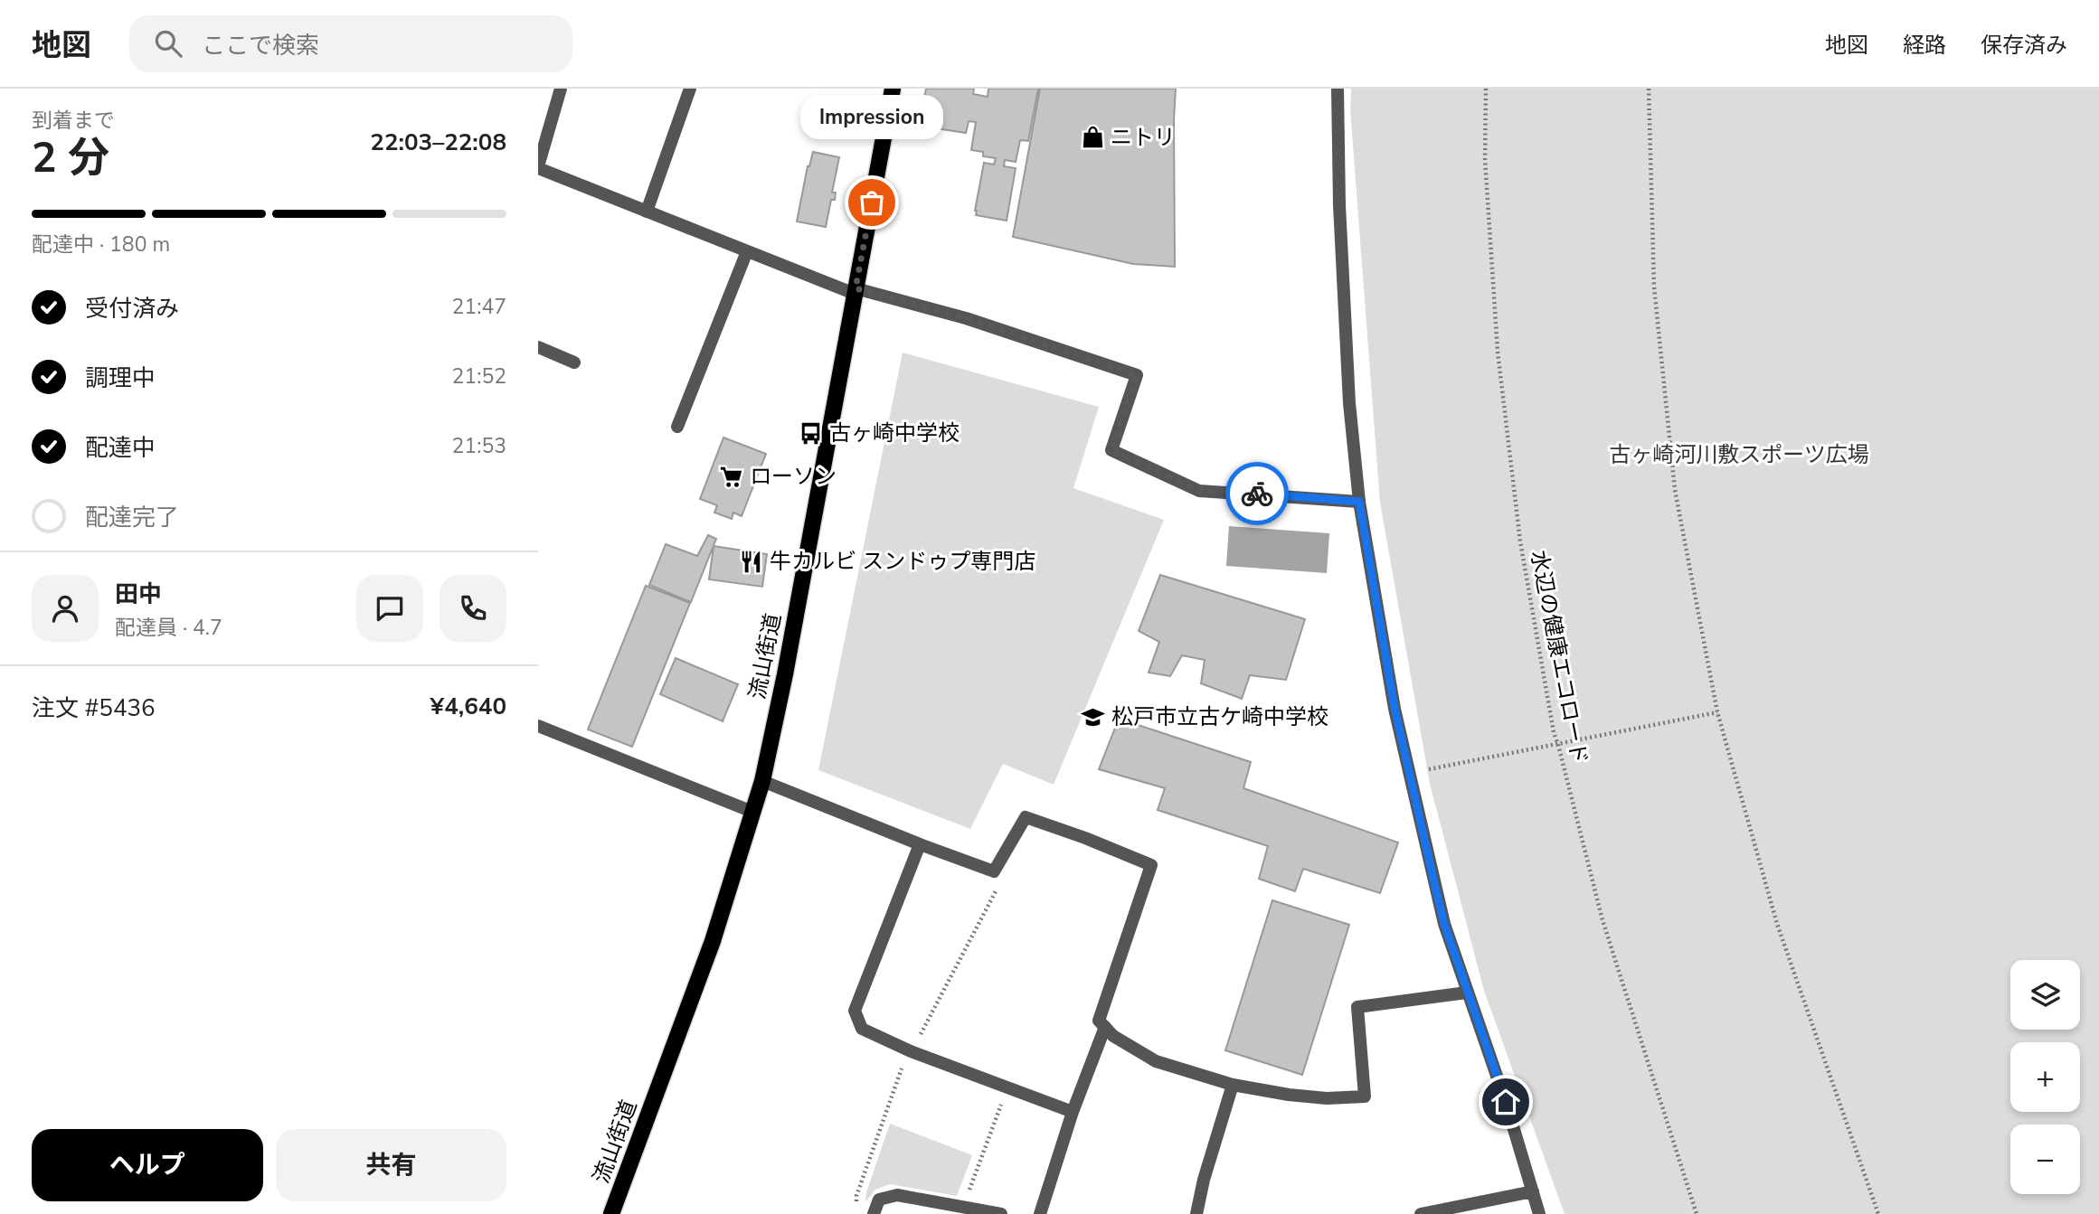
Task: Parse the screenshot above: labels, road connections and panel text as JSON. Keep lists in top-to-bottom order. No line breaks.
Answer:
{"streets":{"main road":["流山街道"],"path":["水辺の健康エコロード"]},"parks":["古ヶ崎河川敷スポーツ広場"],"places":{"shop":["ニトリ"],"other":["Impression"],"bus stop":["古ヶ崎中学校"],"supermarket":["ローソン"],"restaurant":["牛カルビ スンドゥプ専門店"],"school or university":["松戸市立古ケ崎中学校"]},"page":{"header":"地図","search":"ここで検索","nav":["地図","経路","保存済み"],"heading":["2 分","到着まで","22:03–22:08"],"panel":["田中","配達員 · 4.7","注文 #5436","¥4,640"],"bubble":"Impression","bar":"配達中 · 180 m","list":[["受付済み","21:47"],["調理中","21:52"],["配達中","21:53"],"配達完了"],"map_buttons":["+","−"],"buttons":["ヘルプ","共有"]}}
